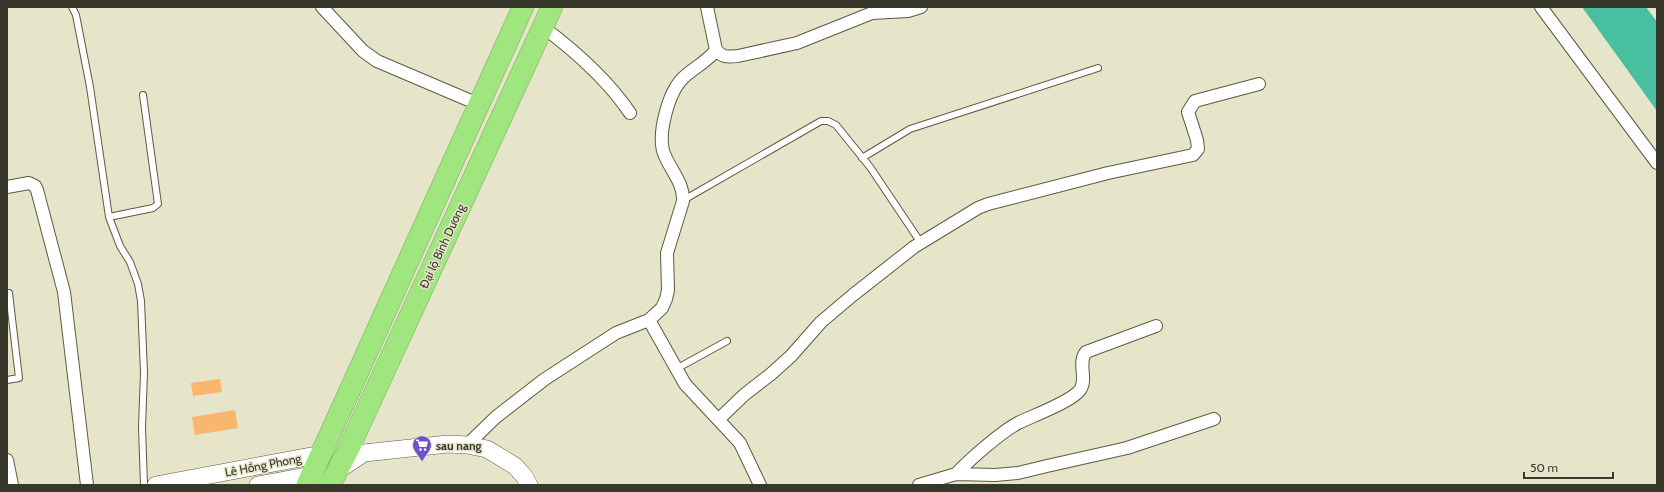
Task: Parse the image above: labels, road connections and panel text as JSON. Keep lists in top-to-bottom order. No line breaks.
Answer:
{"streets":{"highway":["Đại lộ Bình Dương"],"street":["Lê Hồng Phong"]},"places":{"supermarket":["sau nang"]},"scale_bar":"50 m"}
